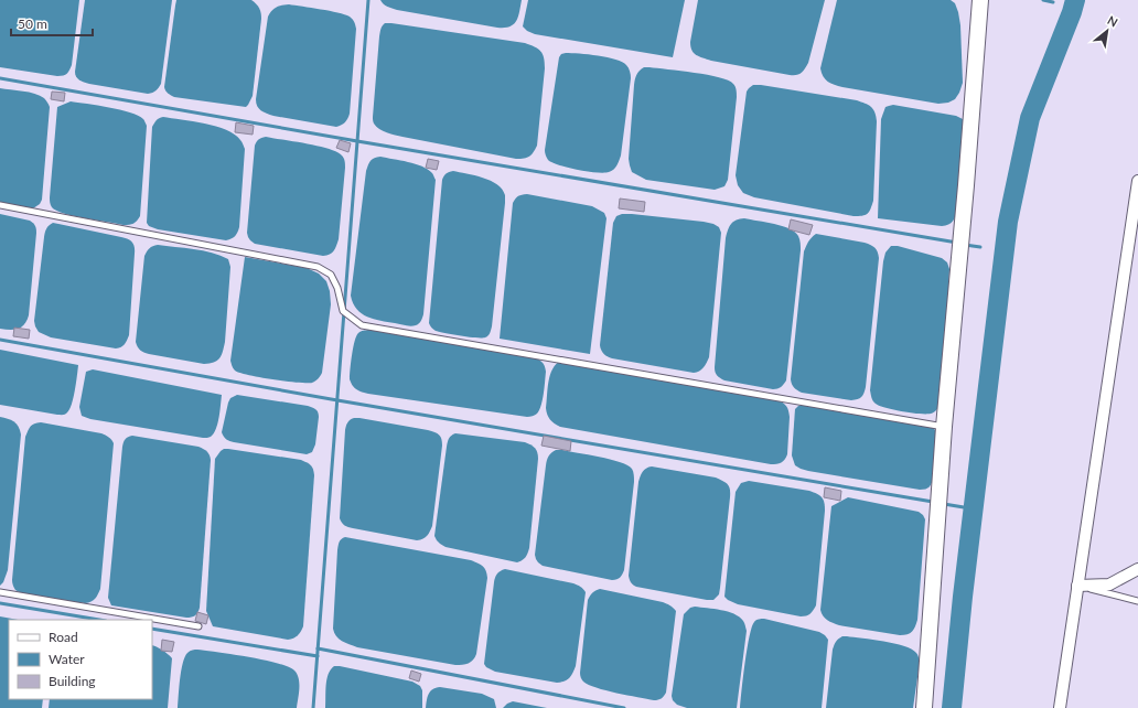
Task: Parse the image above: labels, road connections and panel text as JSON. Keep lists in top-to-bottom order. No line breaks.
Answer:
{"legend":["Road","Water","Building"],"scale_bar":"50 m","north":"top right"}
